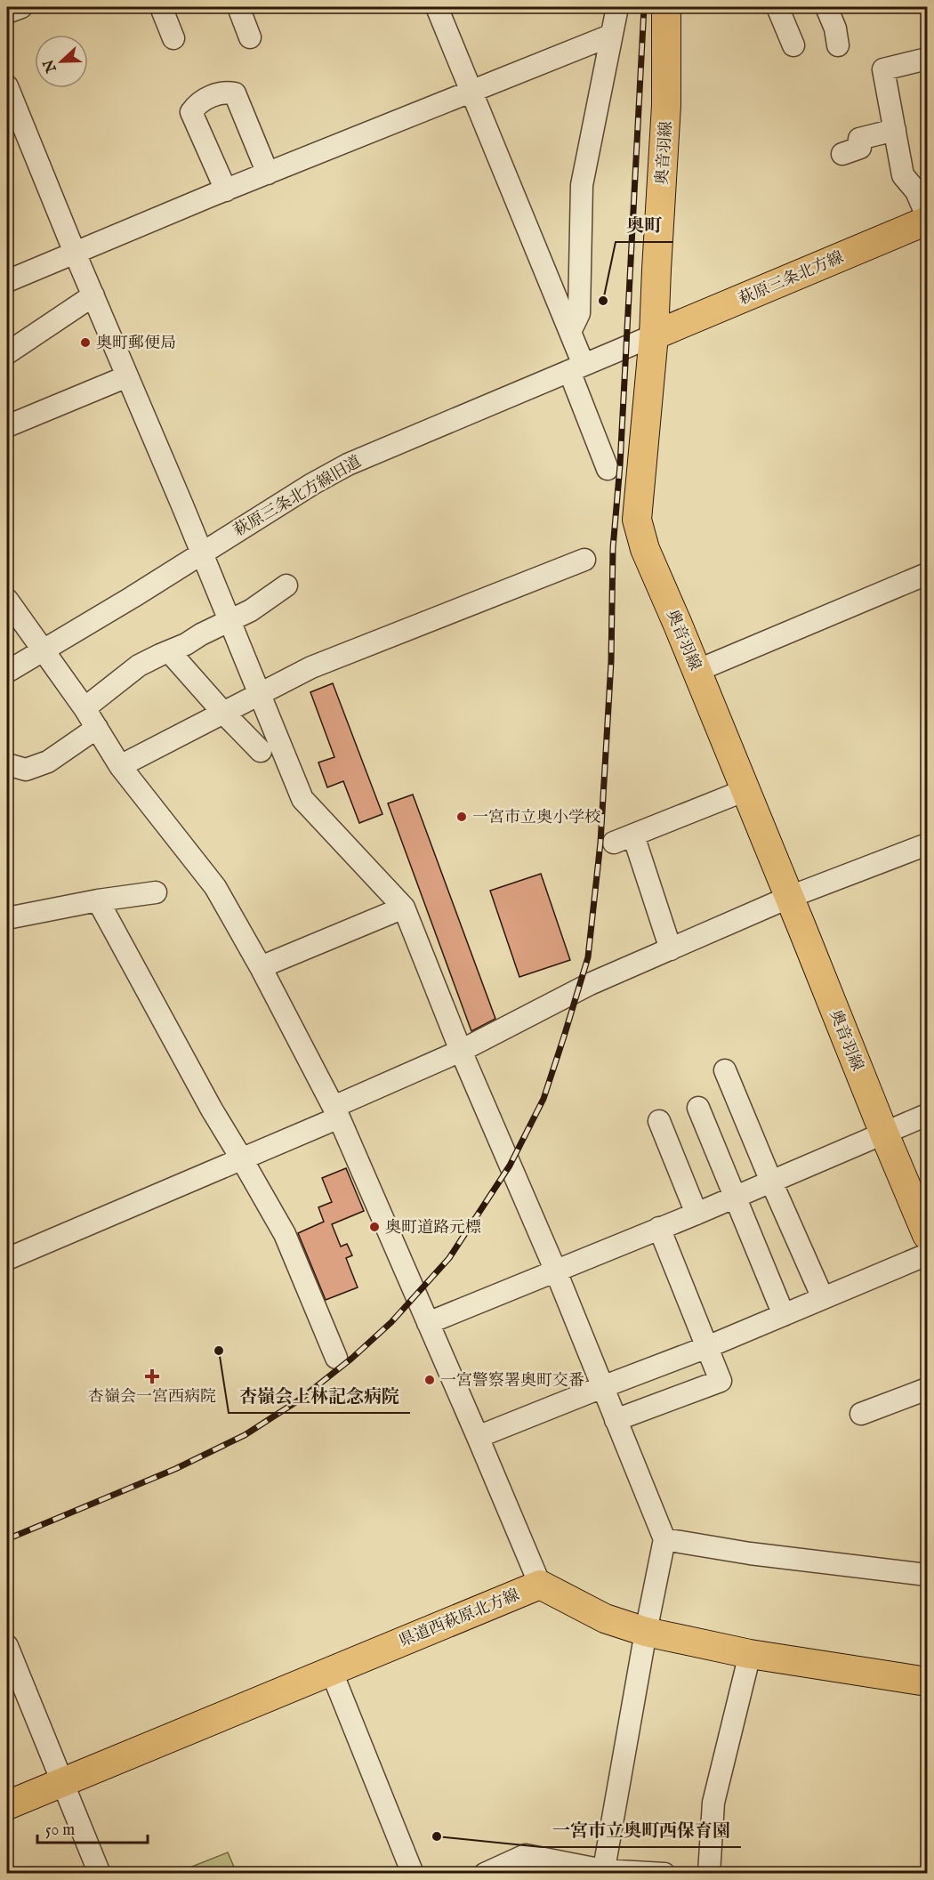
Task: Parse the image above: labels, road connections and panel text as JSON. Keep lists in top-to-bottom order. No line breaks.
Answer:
{"streets":{"main road":["奥音羽線","萩原三条北方線","県道西萩原北方線"],"street":["萩原三条北方線旧道"]},"crossings":[["奥音羽線","萩原三条北方線"],["奥音羽線","萩原三条北方線旧道"],["萩原三条北方線","萩原三条北方線旧道"]],"places":{"other":["奥町","奥町郵便局","一宮市立奥小学校","奥町道路元標","杏嶺会上林記念病院","一宮警察署奥町交番","一宮市立奥町西保育園"],"health":["杏嶺会一宮西病院"]},"scale_bar":"50 m","north":"left"}
